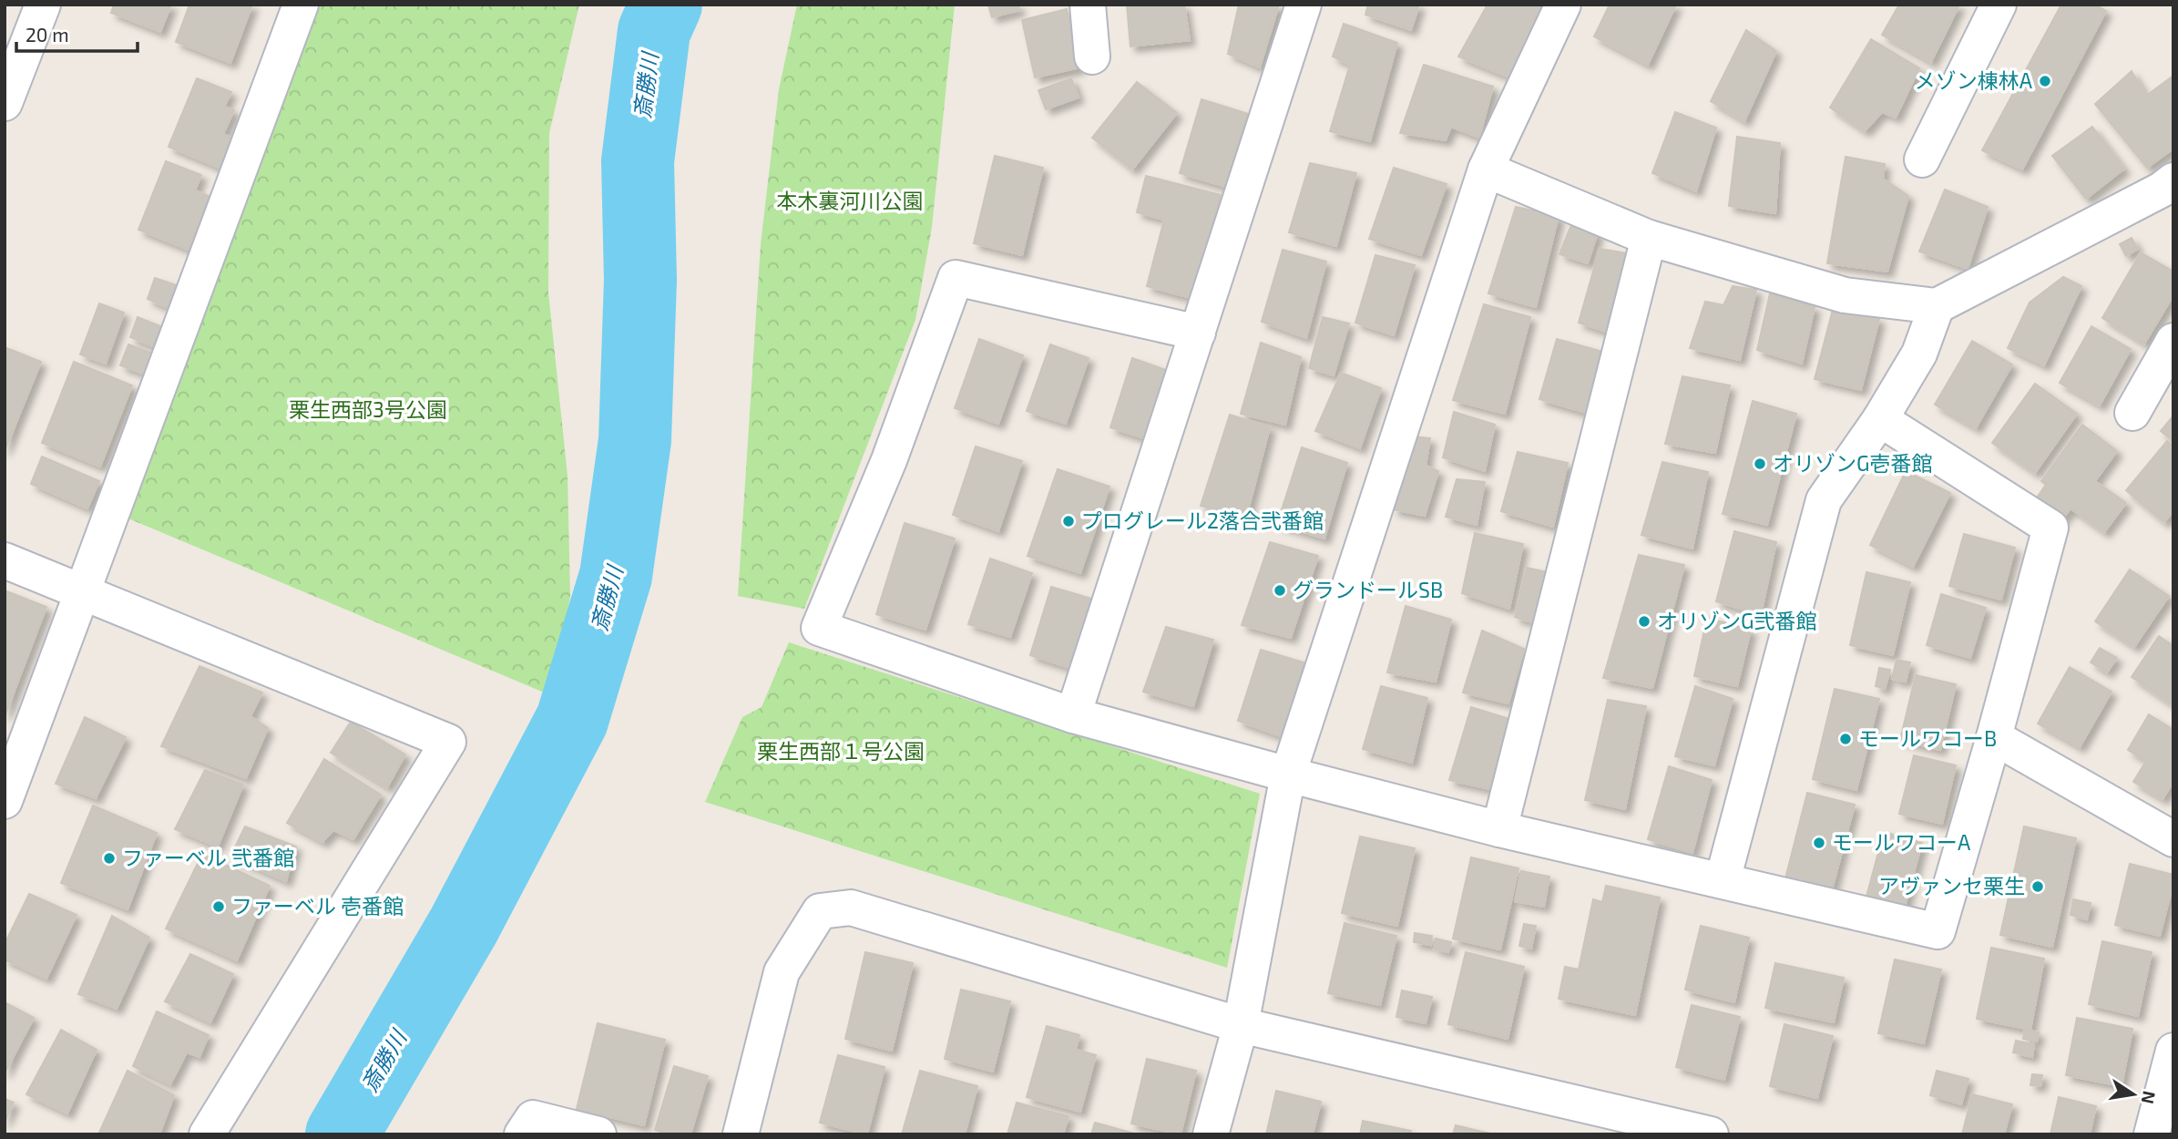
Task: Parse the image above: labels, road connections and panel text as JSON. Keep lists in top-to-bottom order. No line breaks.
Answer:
{"water":["斎勝川"],"parks":["本木裏河川公園","栗生西部3号公園","栗生西部１号公園"],"places":["メゾン棟林A","オリゾンG壱番館","プログレール2落合弐番館","グランドールSB","オリゾンG弐番館","モールワコーB","モールワコーA","ファーベル 弐番館","アヴァンセ栗生","ファーベル 壱番館"],"scale_bar":"20 m","north":"right"}
